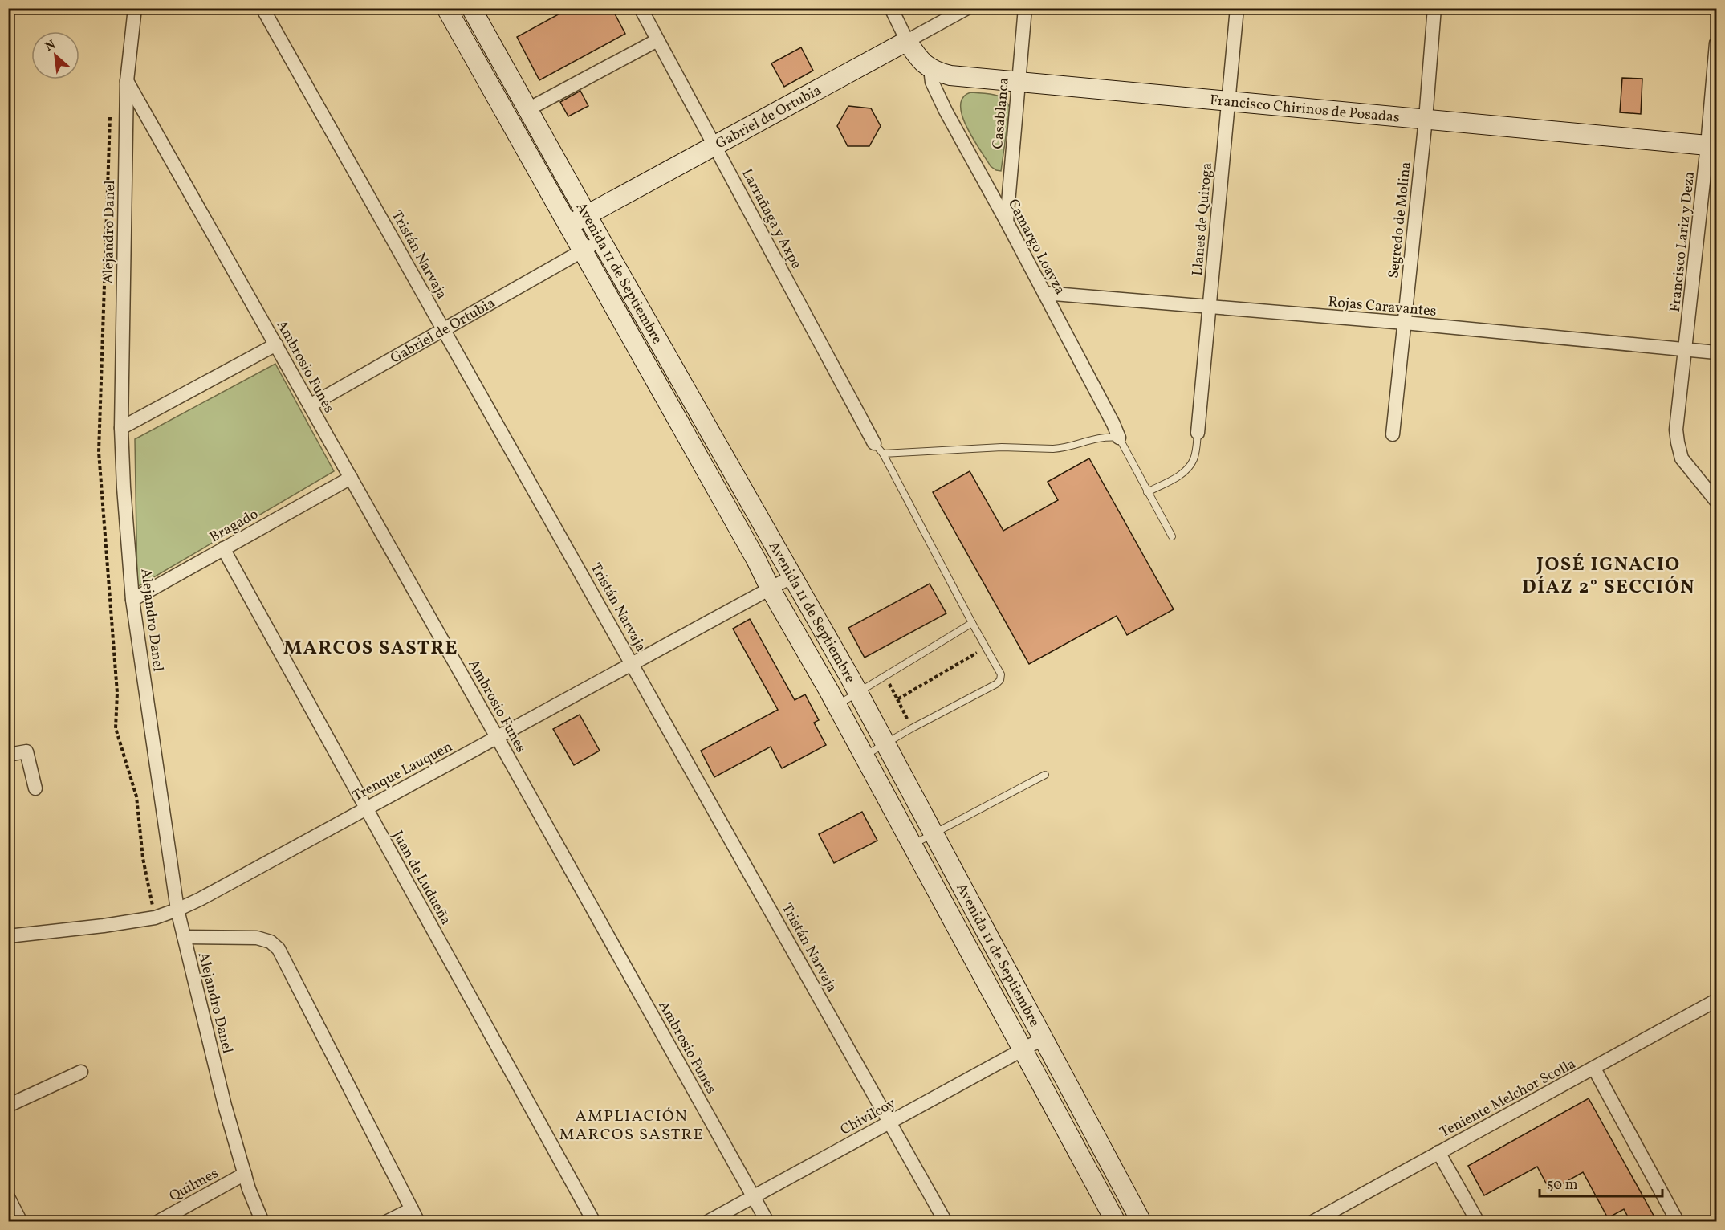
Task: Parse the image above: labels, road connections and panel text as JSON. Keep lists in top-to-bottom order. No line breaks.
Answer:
{"streets":{"main road":["Francisco Chirinos de Posadas","Gabriel de Ortubia","Avenida 11 de Septiembre"],"street":["Casablanca","Larrañaga y Axpe","Llanes de Quiroga","Segredo de Molina","Alejandro Danel","Francisco Lariz y Deza","Camargo Loayza","Tristán Narvaja","Rojas Caravantes","Ambrosio Funes","Bragado","Trenque Lauquen","Juan de Ludueña","Teniente Melchor Scolla","Chivilcoy","Quilmes"]},"crossings":[["Francisco Chirinos de Posadas","Casablanca"],["Francisco Chirinos de Posadas","Llanes de Quiroga"],["Francisco Chirinos de Posadas","Segredo de Molina"],["Francisco Chirinos de Posadas","Francisco Lariz y Deza"],["Francisco Chirinos de Posadas","Camargo Loayza"],["Casablanca","Camargo Loayza"],["Gabriel de Ortubia","Larrañaga y Axpe"],["Gabriel de Ortubia","Tristán Narvaja"],["Gabriel de Ortubia","Avenida 11 de Septiembre"],["Gabriel de Ortubia","Ambrosio Funes"],["Llanes de Quiroga","Rojas Caravantes"],["Segredo de Molina","Rojas Caravantes"],["Alejandro Danel","Ambrosio Funes"],["Alejandro Danel","Bragado"],["Alejandro Danel","Trenque Lauquen"],["Alejandro Danel","Quilmes"],["Francisco Lariz y Deza","Rojas Caravantes"],["Camargo Loayza","Rojas Caravantes"],["Tristán Narvaja","Trenque Lauquen"],["Tristán Narvaja","Chivilcoy"],["Avenida 11 de Septiembre","Trenque Lauquen"],["Avenida 11 de Septiembre","Chivilcoy"],["Ambrosio Funes","Bragado"],["Ambrosio Funes","Trenque Lauquen"],["Ambrosio Funes","Chivilcoy"],["Bragado","Juan de Ludueña"],["Trenque Lauquen","Juan de Ludueña"]],"districts":["JOSÉ IGNACIO DÍAZ 2° SECCIÓN","MARCOS SASTRE","AMPLIACIÓN MARCOS SASTRE"],"scale_bar":"50 m","north":"top left"}
